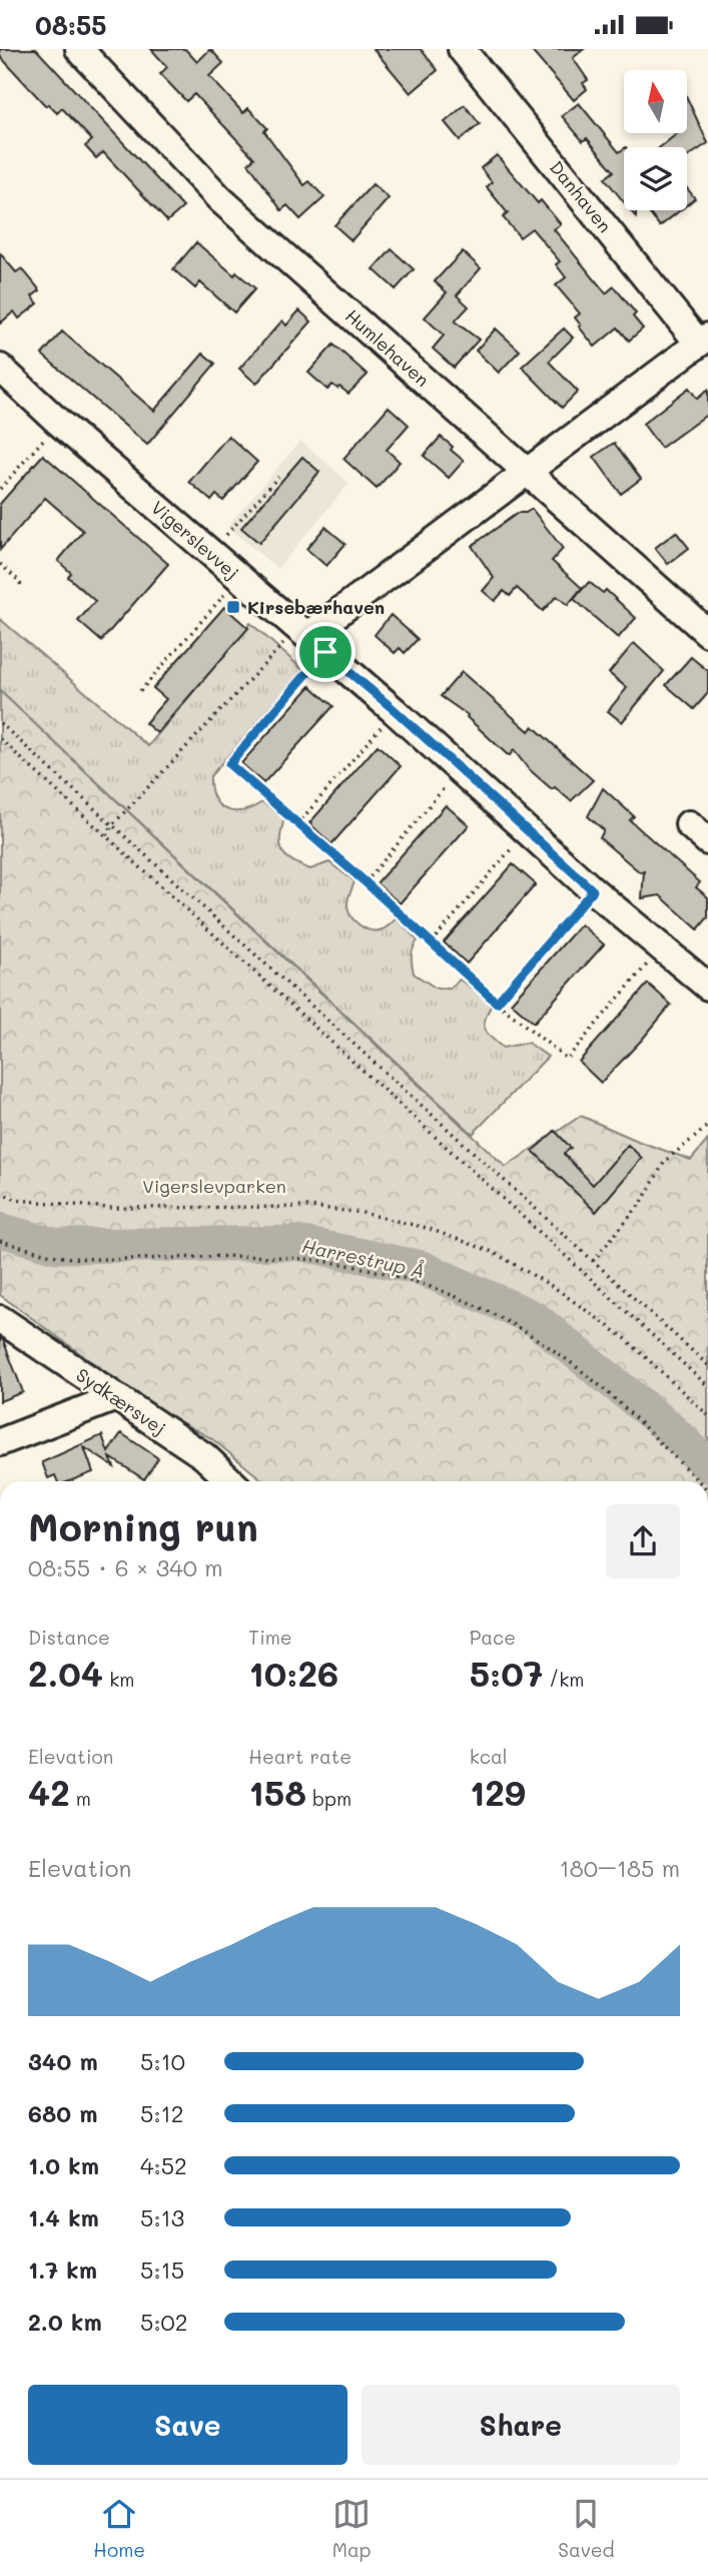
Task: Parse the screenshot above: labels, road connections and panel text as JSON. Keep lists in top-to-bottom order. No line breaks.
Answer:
{"streets":{"street":["Danhaven","Humlehaven","Vigerslevvej","Sydkærsvej"]},"water":["Harrestrup Å"],"parks":["Vigerslevparken"],"places":{"transit":["Kirsebærhaven"]},"north":"top","page":{"status":"08:55","heading":["Morning run","08:55 · 6 × 340 m"],"stats":[["Distance","2.04 km"],["Time","10:26"],["Pace","5:07 /km"],["Elevation","42 m"],["Heart rate","158 bpm"],["kcal","129"]],"chart":["Elevation","180–185 m"],"list":[{"name":"340 m","note":"5:10"},{"name":"680 m","note":"5:12"},{"name":"1.0 km","note":"4:52"},{"name":"1.4 km","note":"5:13"},{"name":"1.7 km","note":"5:15"},{"name":"2.0 km","note":"5:02"}],"buttons":["Save","Share"],"tabs":["Home","Map","Saved"]}}
